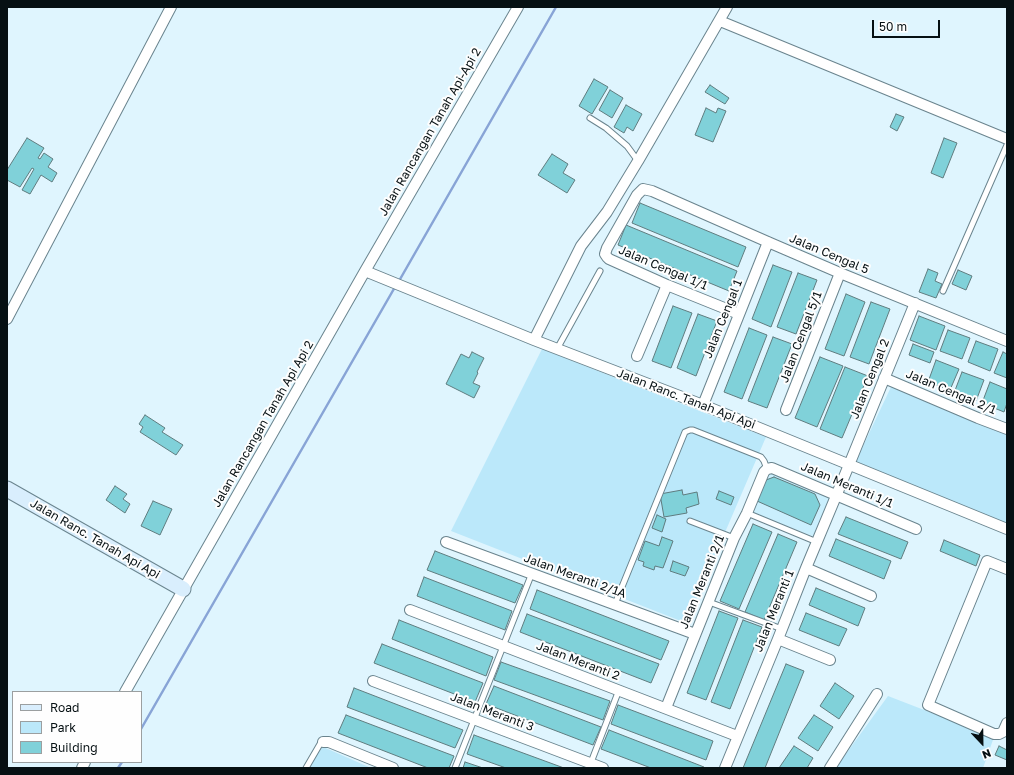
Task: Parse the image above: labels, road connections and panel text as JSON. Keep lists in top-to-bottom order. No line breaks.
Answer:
{"streets":{"street":["Jalan Rancangan Tanah Api-Api 2","Jalan Cengal 5","Jalan Cengal 1/1","Jalan Cengal 1","Jalan Cengal 5/1","Jalan Cengal 2","Jalan Cengal 2/1","Jalan Ranc. Tanah Api Api","Jalan Rancangan Tanah Api Api 2","Jalan Meranti 1/1","Jalan Meranti 2/1A","Jalan Meranti 2/1","Jalan Meranti 1","Jalan Meranti 2","Jalan Meranti 3"]},"crossings":[["Jalan Rancangan Tanah Api-Api 2","Jalan Ranc. Tanah Api Api"],["Jalan Rancangan Tanah Api-Api 2","Jalan Rancangan Tanah Api Api 2"],["Jalan Cengal 5","Jalan Cengal 1/1"],["Jalan Cengal 5","Jalan Cengal 1"],["Jalan Cengal 5","Jalan Cengal 5/1"],["Jalan Cengal 5","Jalan Cengal 2"],["Jalan Cengal 1/1","Jalan Cengal 1"],["Jalan Cengal 1","Jalan Ranc. Tanah Api Api"],["Jalan Cengal 2","Jalan Cengal 2/1"],["Jalan Cengal 2","Jalan Ranc. Tanah Api Api"],["Jalan Cengal 2","Jalan Meranti 1"],["Jalan Ranc. Tanah Api Api","Jalan Rancangan Tanah Api Api 2"],["Jalan Ranc. Tanah Api Api","Jalan Meranti 1"],["Jalan Meranti 1/1","Jalan Meranti 2/1"],["Jalan Meranti 1/1","Jalan Meranti 1"],["Jalan Meranti 2/1A","Jalan Meranti 2/1"],["Jalan Meranti 2/1","Jalan Meranti 2"],["Jalan Meranti 1","Jalan Meranti 2"]],"legend":["Road","Park","Building"],"scale_bar":"50 m","north":"bottom"}
